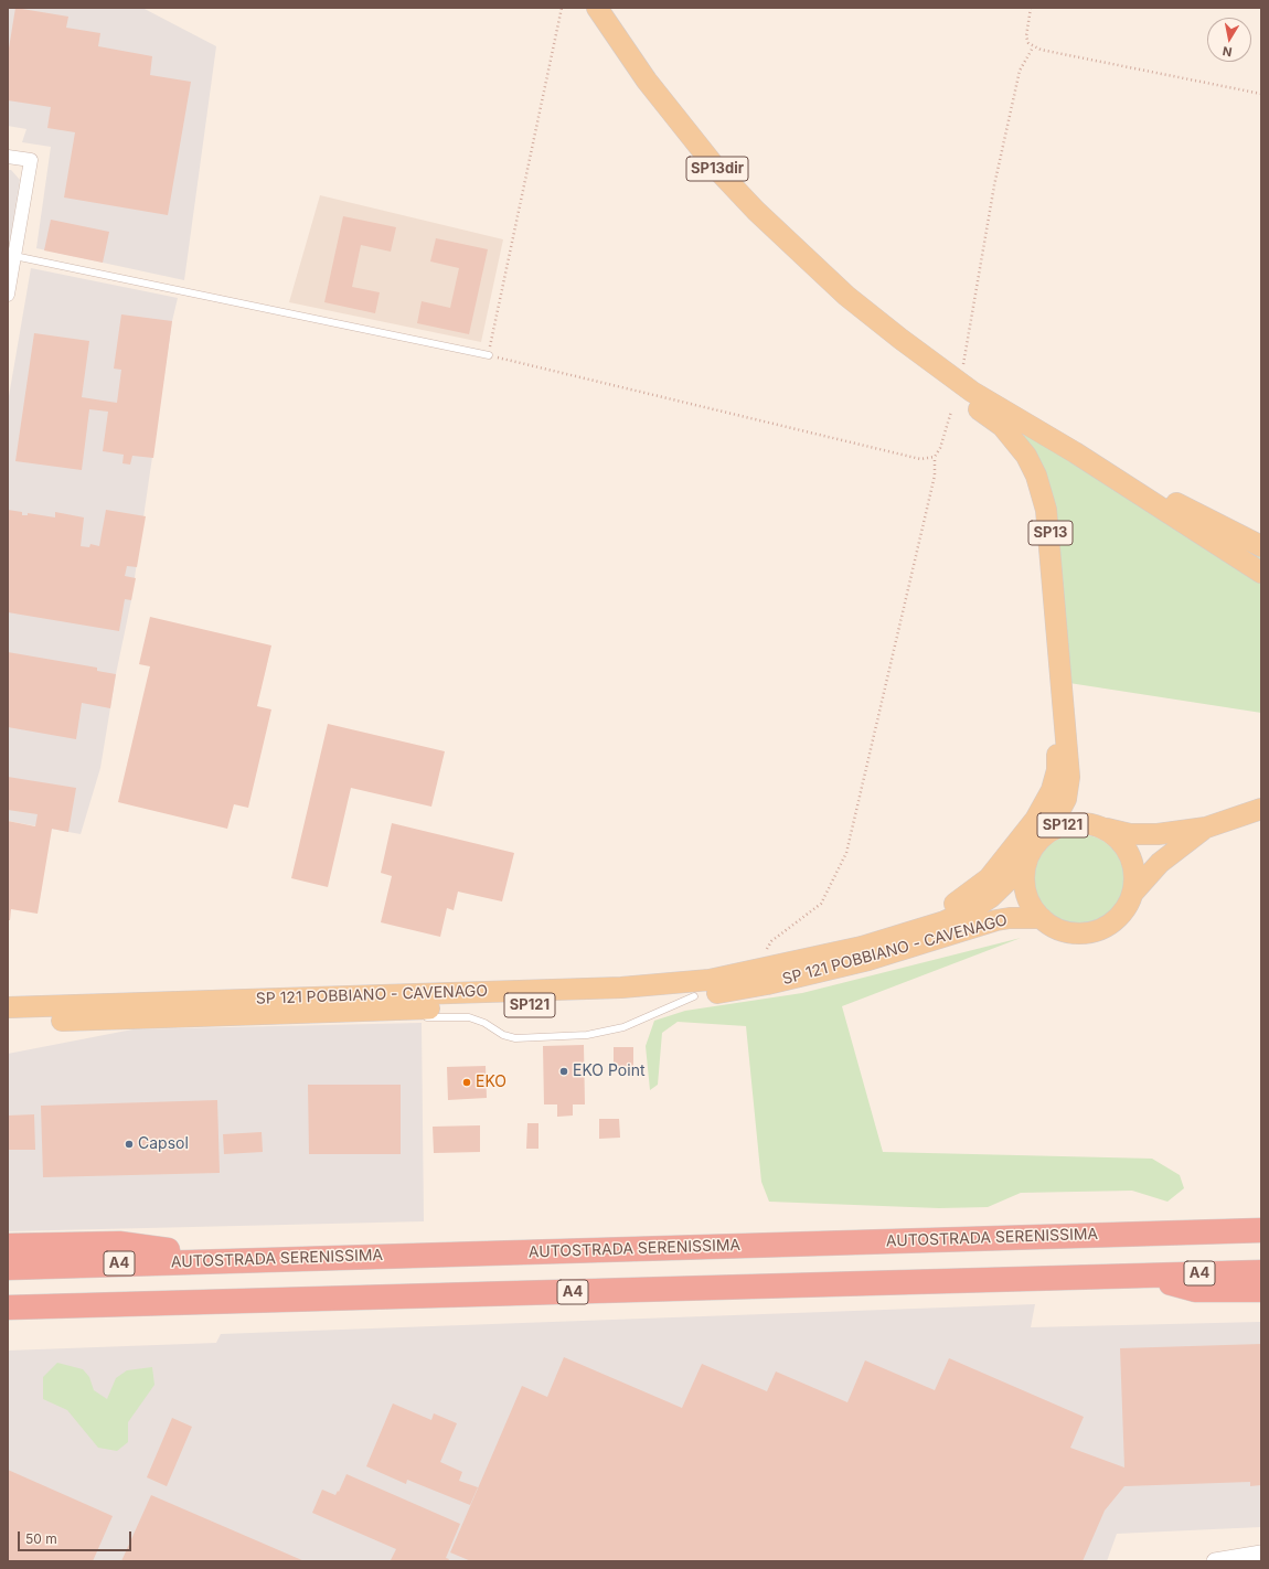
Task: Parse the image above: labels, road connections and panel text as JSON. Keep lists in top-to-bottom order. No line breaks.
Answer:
{"streets":{"highway":["AUTOSTRADA SERENISSIMA","A4"],"main road":["SP13dir","SP13","SP121","SP 121 POBBIANO - CAVENAGO"]},"crossings":[["SP13dir","SP13"],["SP13","SP 121 POBBIANO - CAVENAGO"]],"places":["EKO Point","EKO","Capsol"],"scale_bar":"50 m","north":"bottom"}
